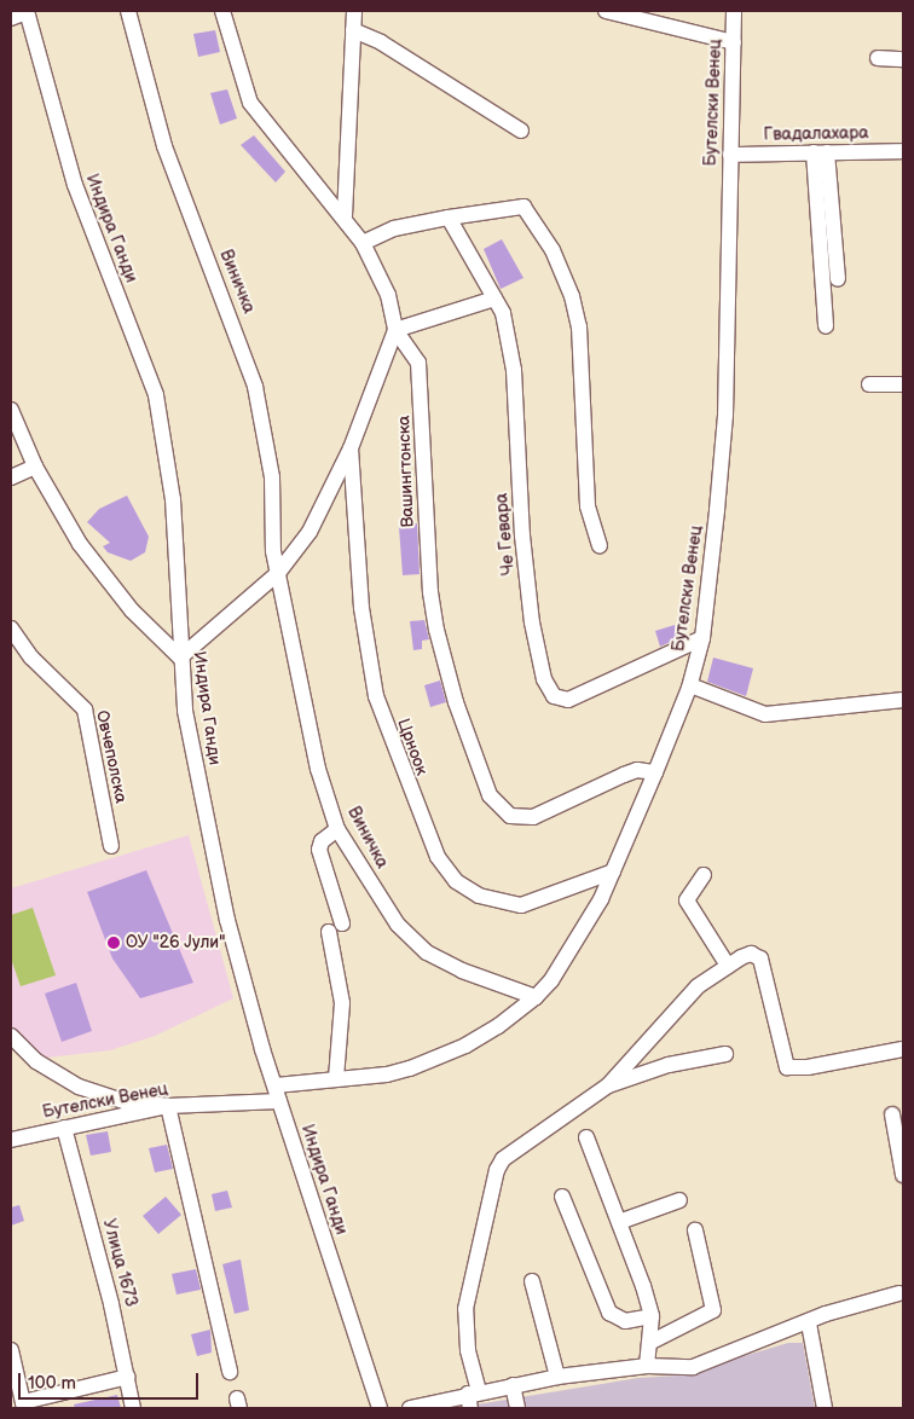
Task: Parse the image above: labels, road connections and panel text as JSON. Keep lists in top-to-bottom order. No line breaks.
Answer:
{"streets":{"street":["Бутелски Венец","Гвадалахара","Индира Ганди","Виничка","Вашингтонска","Че Гевара","Црноок","Овчеполска","Улица 1673"]},"crossings":[["Бутелски Венец","Гвадалахара"],["Бутелски Венец","Индира Ганди"],["Бутелски Венец","Виничка"],["Бутелски Венец","Вашингтонска"],["Бутелски Венец","Че Гевара"],["Бутелски Венец","Црноок"],["Бутелски Венец","Улица 1673"]],"places":["ОУ \"26 Јули\""],"scale_bar":"100 m"}
